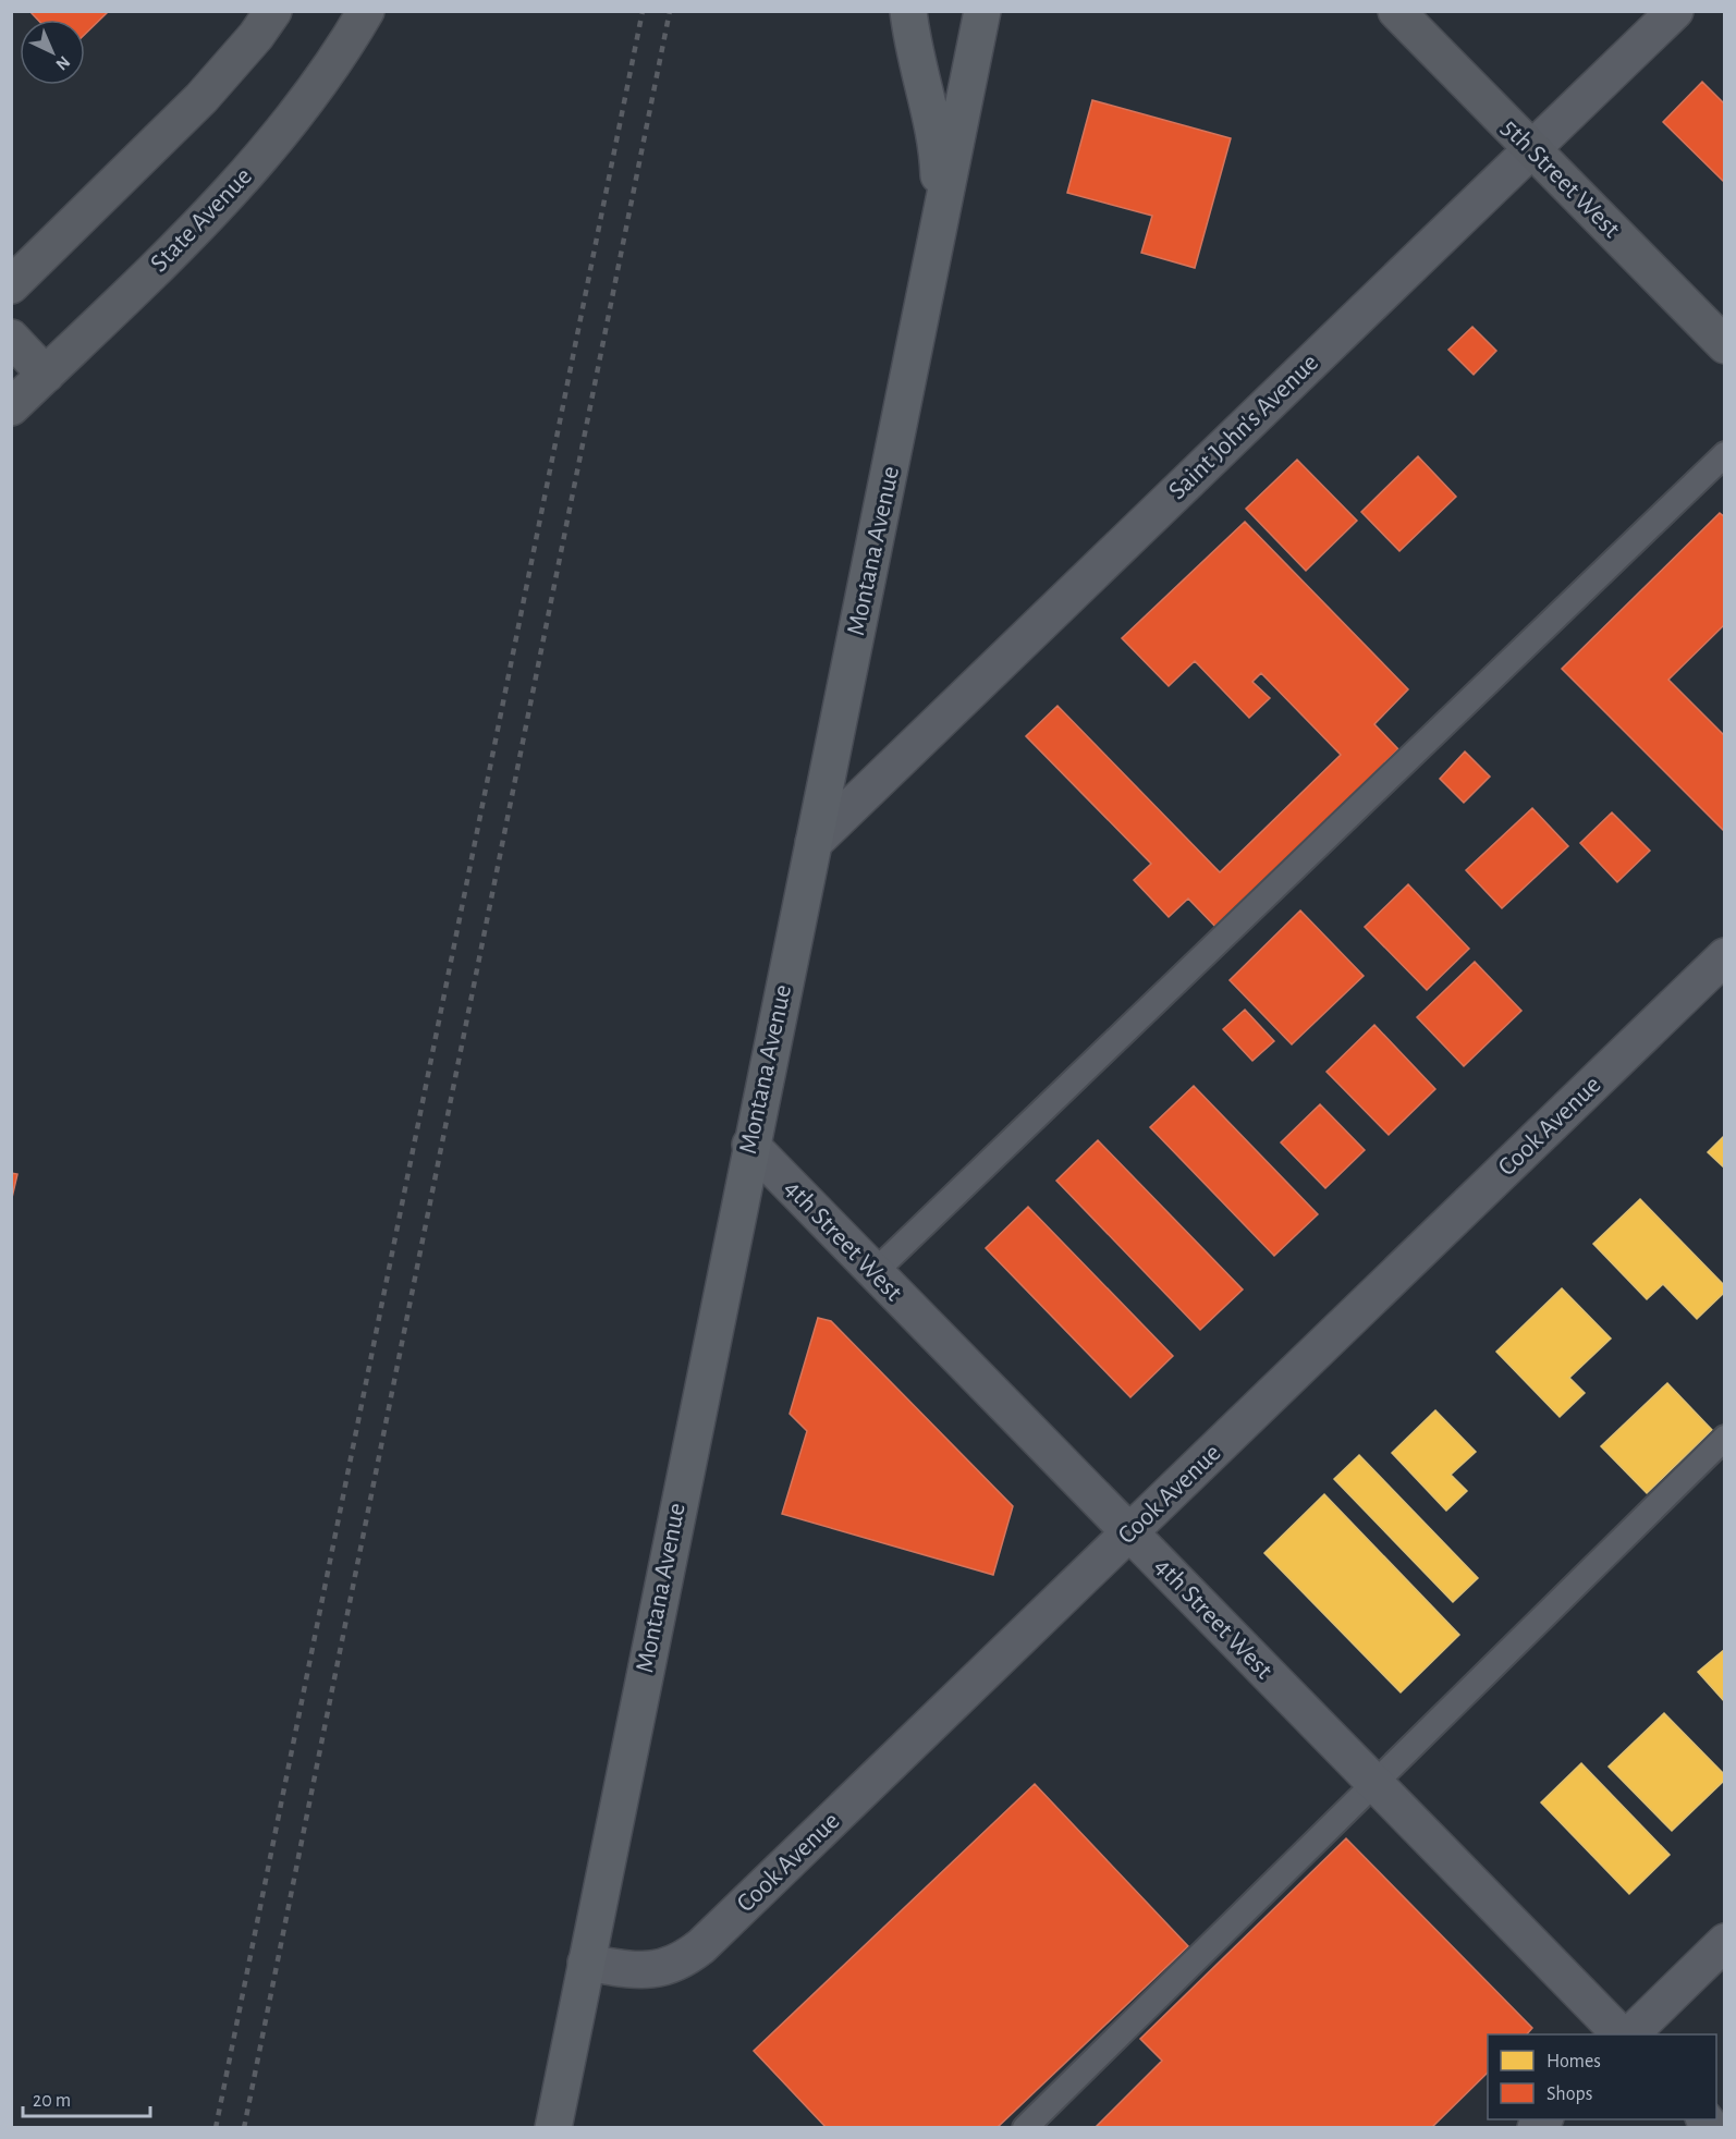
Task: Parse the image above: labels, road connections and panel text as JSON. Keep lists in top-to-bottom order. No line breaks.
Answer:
{"streets":{"main road":["5th Street West","State Avenue","Montana Avenue"],"street":["Saint John's Avenue","Cook Avenue","4th Street West"]},"crossings":[["5th Street West","Saint John's Avenue"],["Saint John's Avenue","Montana Avenue"],["Montana Avenue","Cook Avenue"],["Montana Avenue","4th Street West"],["Cook Avenue","4th Street West"]],"legend":["Homes","Shops"],"scale_bar":"20 m","north":"bottom right"}
